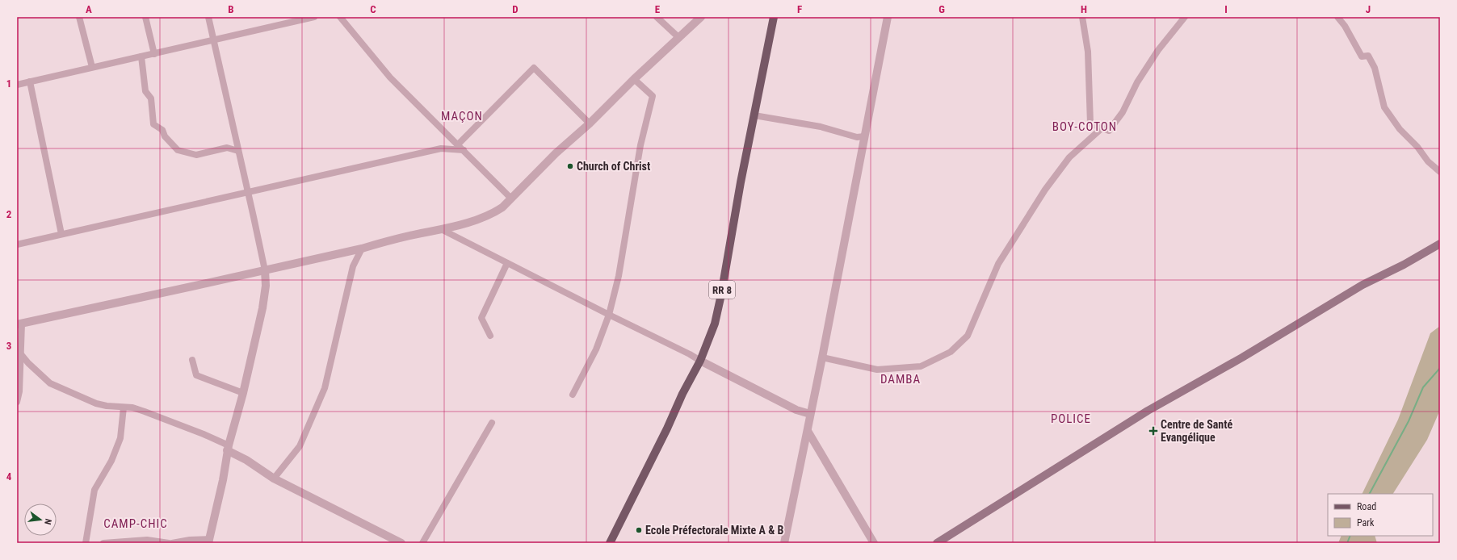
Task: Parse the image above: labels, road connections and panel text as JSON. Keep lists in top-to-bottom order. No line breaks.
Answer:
{"streets":{"main road":["RR 8"]},"districts":["MAÇON","BOY-COTON","DAMBA","POLICE","CAMP-CHIC"],"places":{"other":["Church of Christ","Ecole Préfectorale Mixte A & B"],"health":["Centre de Santé Evangélique"]},"legend":["Road","Park"],"north":"right","grid":{"columns":["A","B","C","D","E","F","G","H","I","J"],"rows":["1","2","3","4"]}}
